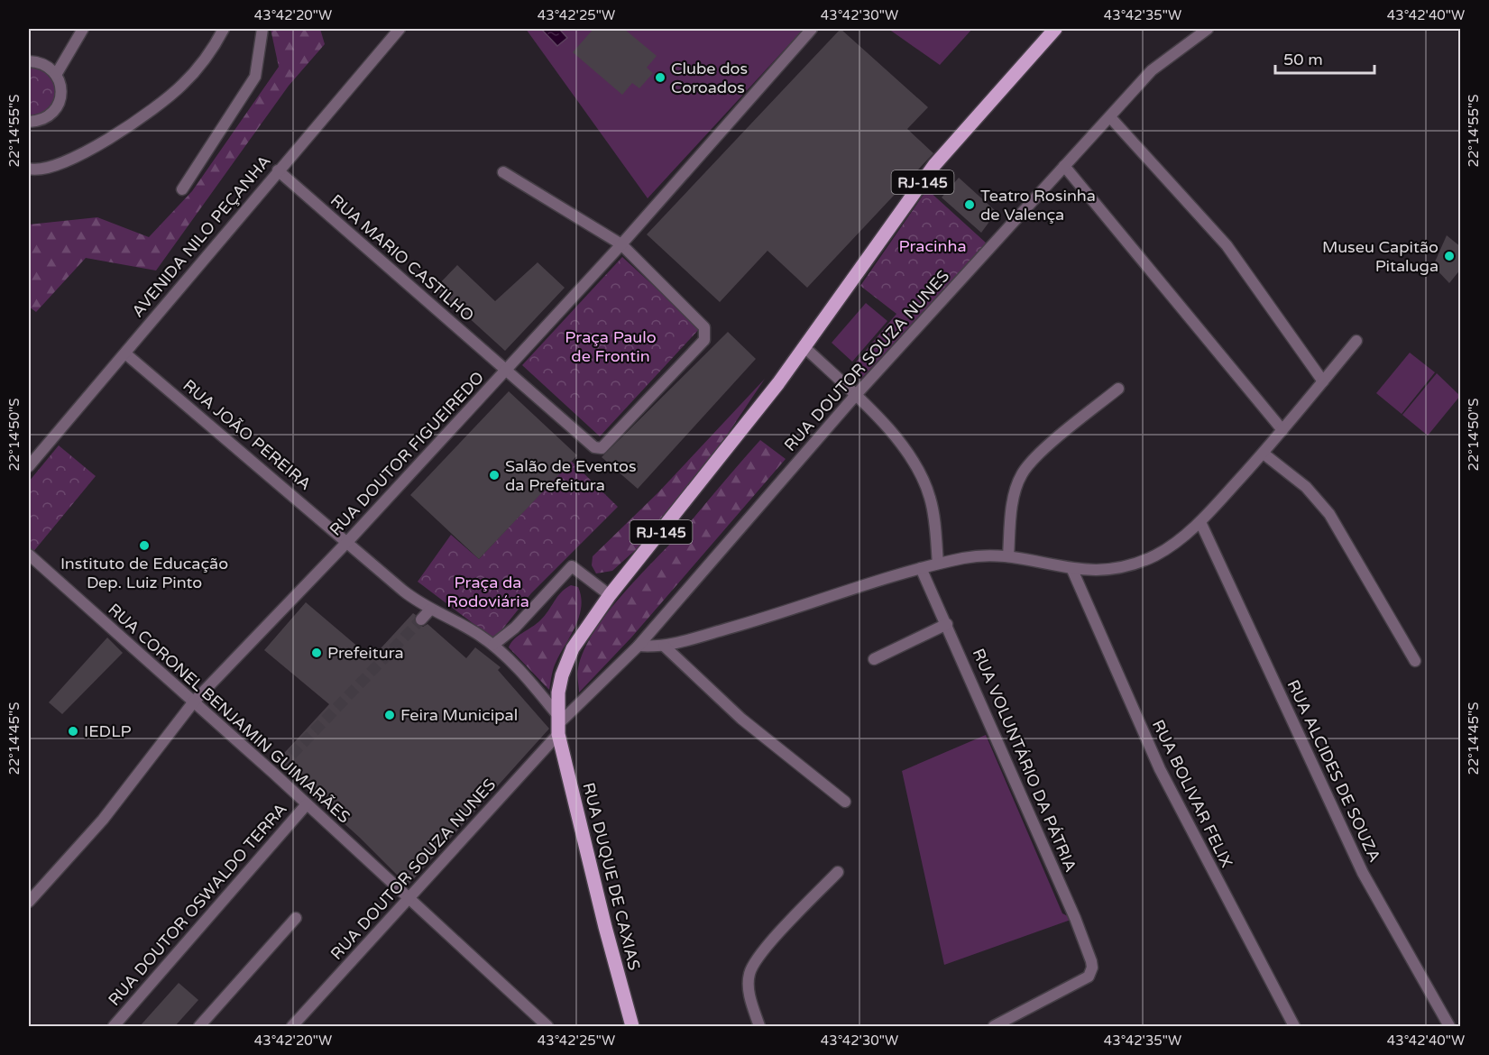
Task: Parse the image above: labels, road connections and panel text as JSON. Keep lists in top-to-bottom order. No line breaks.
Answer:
{"streets":{"main road":["RJ-145","RUA DUQUE DE CAXIAS"],"street":["AVENIDA NILO PEÇANHA","RUA MARIO CASTILHO","RUA DOUTOR SOUZA NUNES","RUA JOÃO PEREIRA","RUA DOUTOR FIGUEIREDO","RUA CORONEL BENJAMIN GUIMARÃES","RUA VOLUNTÁRIO DA PÁTRIA","RUA ALCIDES DE SOUZA","RUA BOLIVAR FELIX","RUA DOUTOR OSWALDO TERRA"]},"crossings":[["RJ-145","RUA DOUTOR SOUZA NUNES"],["RJ-145","RUA JOÃO PEREIRA"],["RJ-145","RUA DUQUE DE CAXIAS"],["AVENIDA NILO PEÇANHA","RUA MARIO CASTILHO"],["AVENIDA NILO PEÇANHA","RUA JOÃO PEREIRA"],["RUA MARIO CASTILHO","RUA DOUTOR FIGUEIREDO"],["RUA DOUTOR SOUZA NUNES","RUA JOÃO PEREIRA"],["RUA DOUTOR SOUZA NUNES","RUA CORONEL BENJAMIN GUIMARÃES"],["RUA DOUTOR SOUZA NUNES","RUA DUQUE DE CAXIAS"],["RUA JOÃO PEREIRA","RUA DOUTOR FIGUEIREDO"],["RUA JOÃO PEREIRA","RUA DUQUE DE CAXIAS"],["RUA DOUTOR FIGUEIREDO","RUA CORONEL BENJAMIN GUIMARÃES"],["RUA CORONEL BENJAMIN GUIMARÃES","RUA DOUTOR OSWALDO TERRA"]],"parks":["Pracinha","Praça Paulo de Frontin","Praça da Rodoviária"],"places":["Clube dos Coroados","Teatro Rosinha de Valença","Museu Capitão Pitaluga","Salão de Eventos da Prefeitura","Instituto de Educação Dep. Luiz Pinto","Prefeitura","Feira Municipal","IEDLP"],"scale_bar":"50 m","coordinates":["43°42'20\"W","43°42'25\"W","43°42'30\"W","43°42'35\"W","43°42'40\"W","22°14'55\"S","22°14'50\"S","22°14'45\"S"]}
